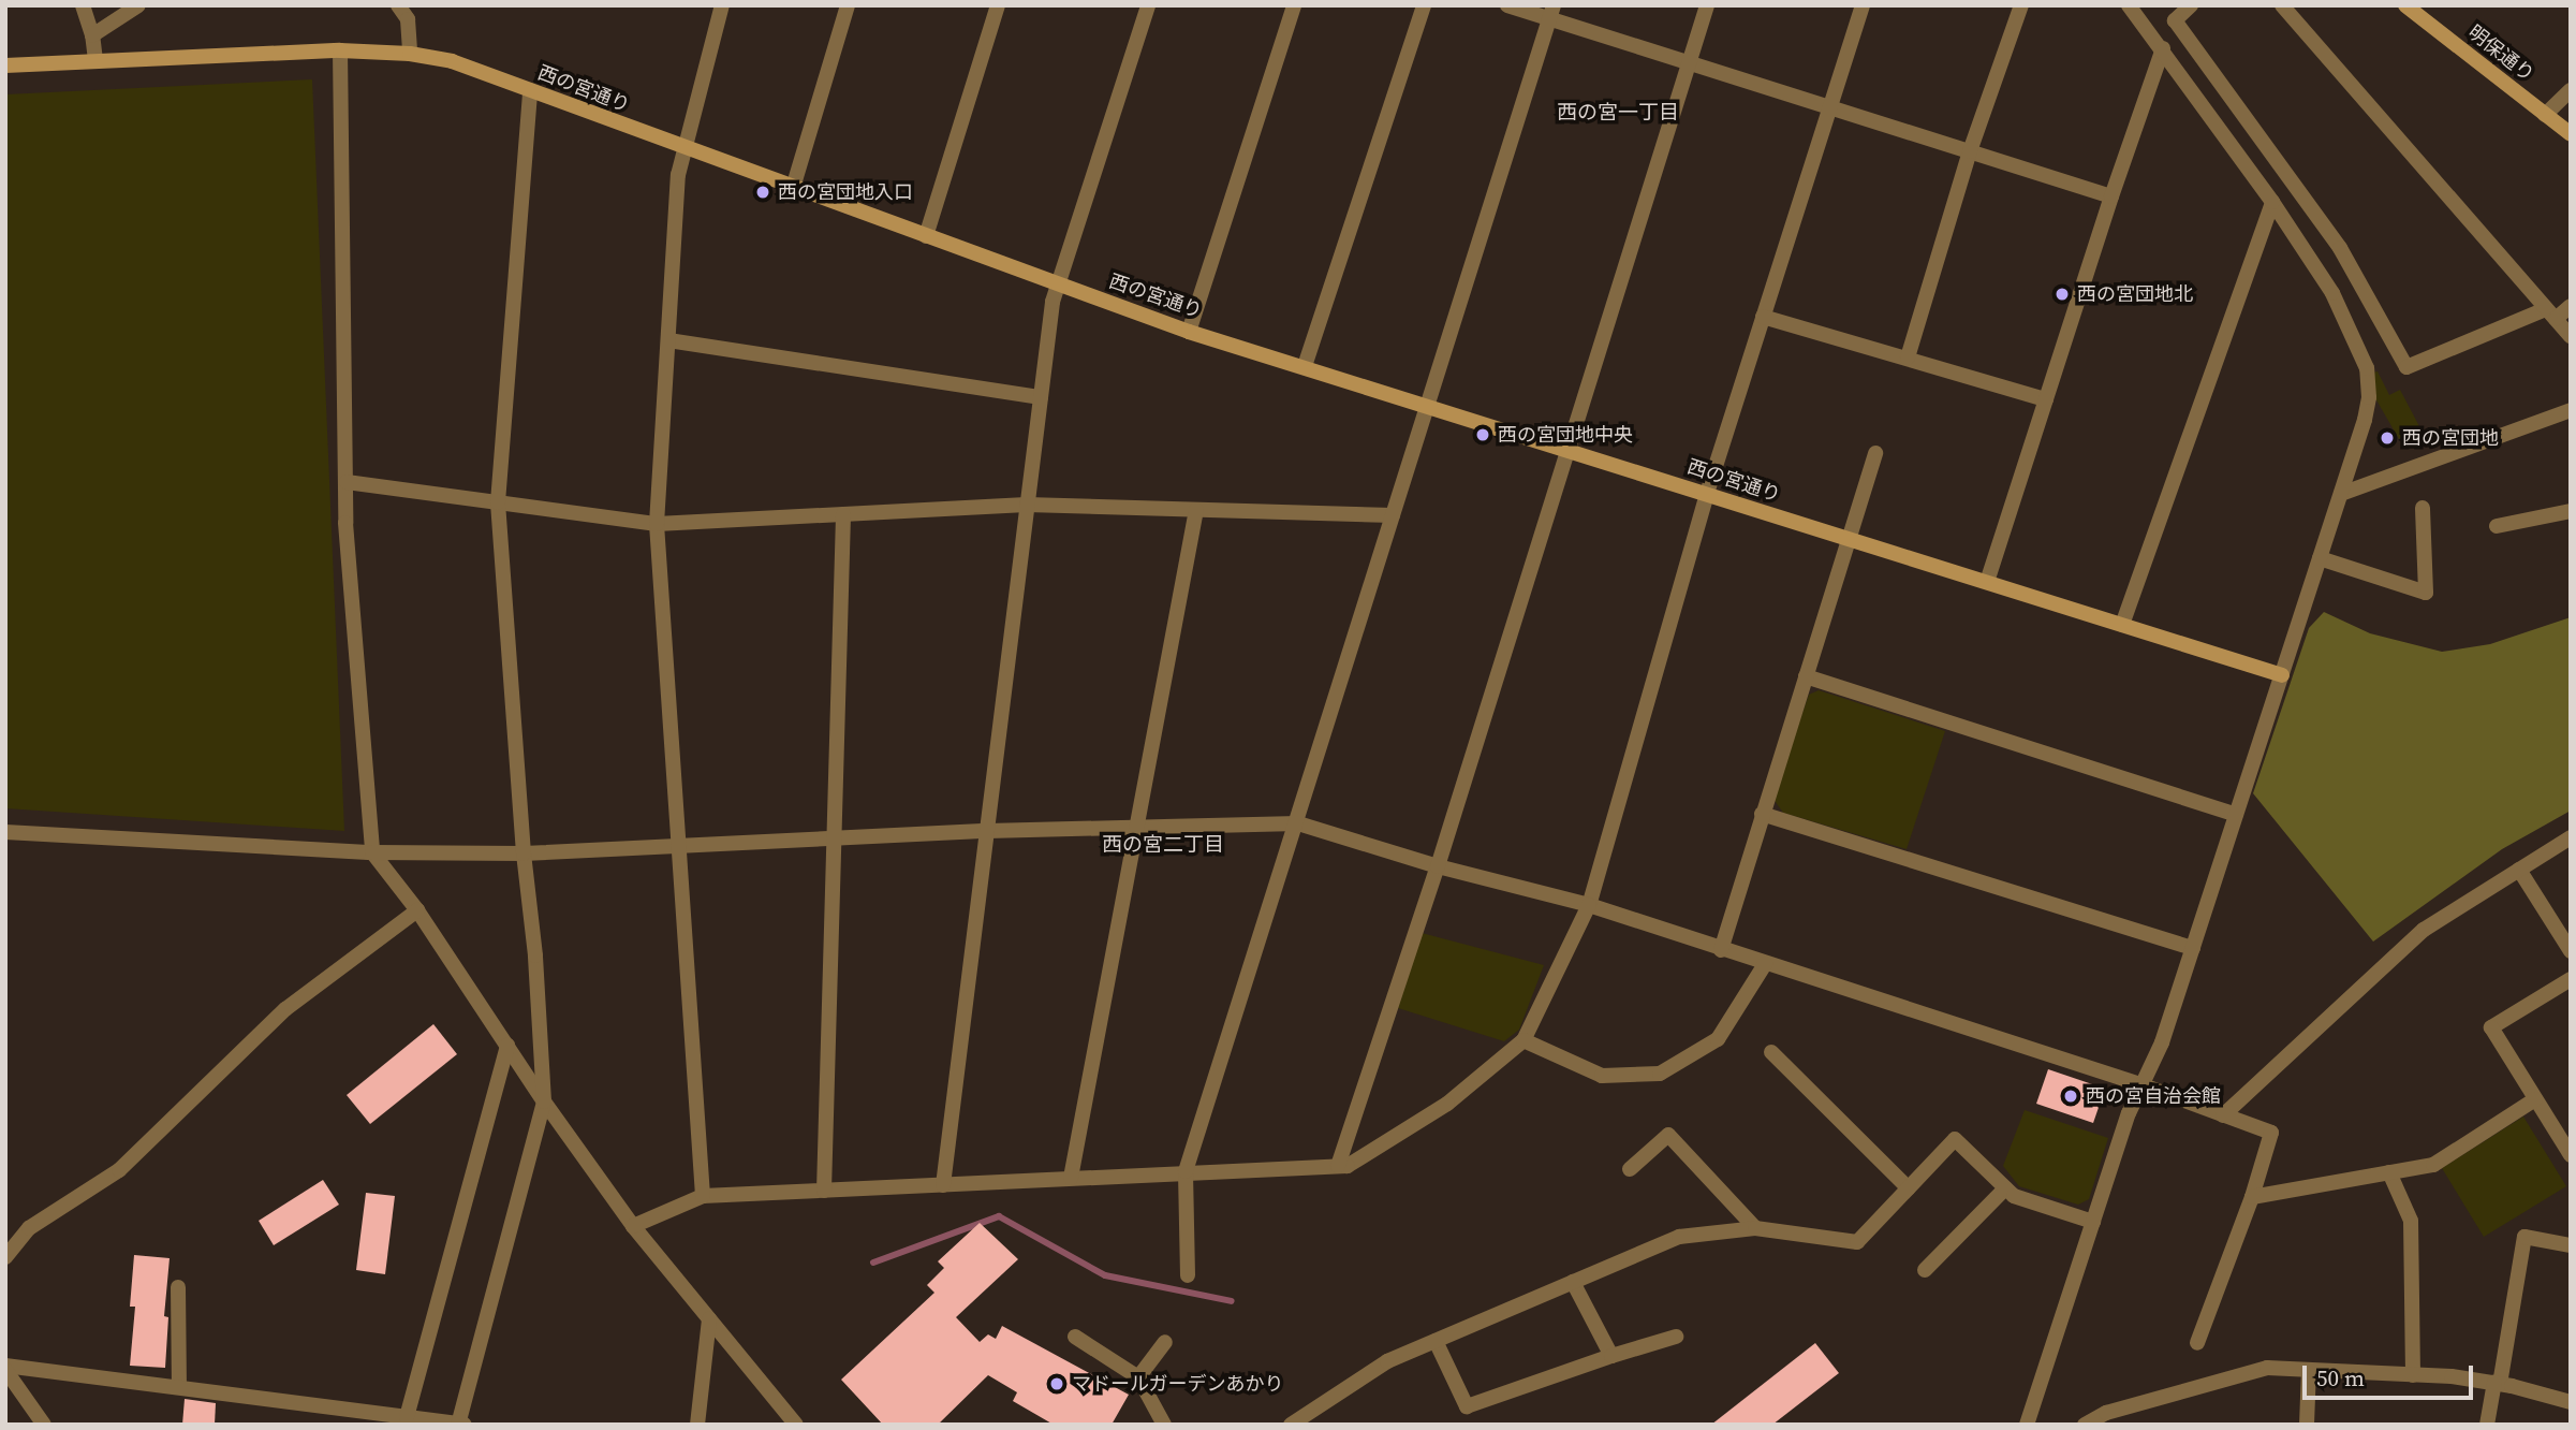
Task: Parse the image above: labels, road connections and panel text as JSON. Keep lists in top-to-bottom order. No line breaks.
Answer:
{"streets":{"street":["明保通り","西の宮通り"]},"districts":["西の宮一丁目","西の宮二丁目"],"places":["西の宮団地入口","西の宮団地北","西の宮団地中央","西の宮団地","西の宮自治会館","マドールガーデンあかり"],"scale_bar":"50 m"}
